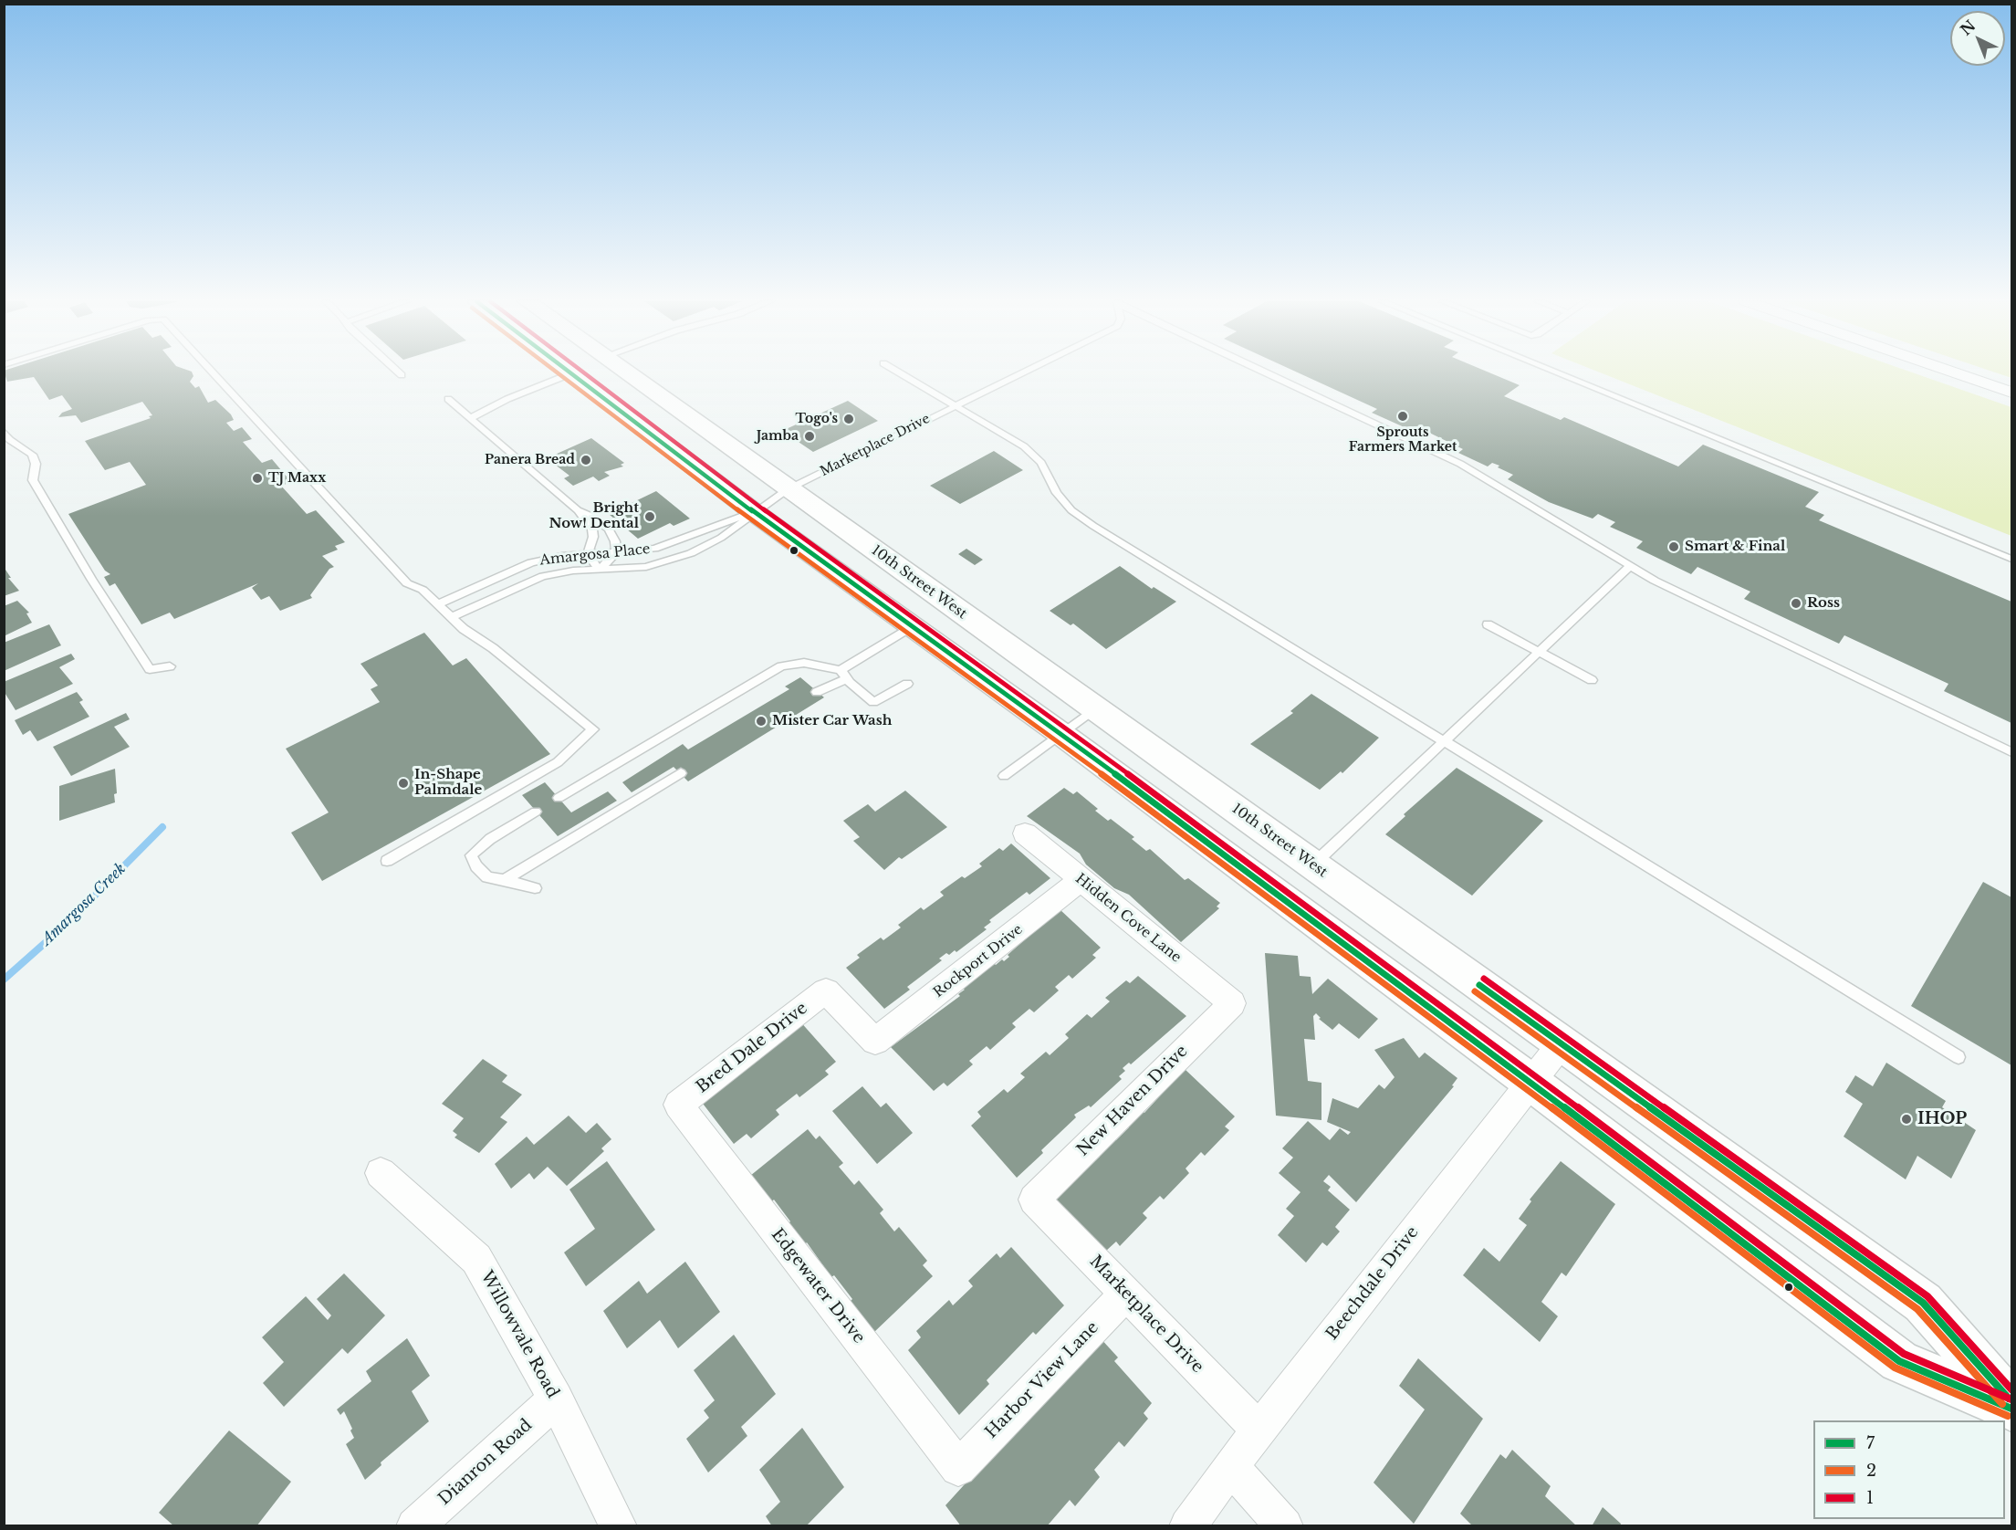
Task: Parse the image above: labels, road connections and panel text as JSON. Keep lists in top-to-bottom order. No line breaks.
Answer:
{"streets":{"main road":["10th Street West"],"street":["Marketplace Drive","Hidden Cove Lane","Rockport Drive","Bred Dale Drive","New Haven Drive","Beechdale Drive","Edgewater Drive","Willowvale Road","Harbor View Lane","Dianron Road"],"lane":["Amargosa Place"]},"crossings":[["Marketplace Drive","Amargosa Place"],["Marketplace Drive","10th Street West"],["Marketplace Drive","New Haven Drive"],["Marketplace Drive","Beechdale Drive"],["Marketplace Drive","Harbor View Lane"],["Amargosa Place","10th Street West"],["10th Street West","Beechdale Drive"],["Hidden Cove Lane","Rockport Drive"],["Hidden Cove Lane","New Haven Drive"],["Rockport Drive","Bred Dale Drive"],["Bred Dale Drive","Edgewater Drive"],["Edgewater Drive","Harbor View Lane"],["Willowvale Road","Dianron Road"]],"water":["Amargosa Creek"],"places":["Sprouts Farmers Market","Togo's","Jamba","Panera Bread","TJ Maxx","Bright Now! Dental","Smart & Final","Ross","Mister Car Wash","In-Shape Palmdale","IHOP"],"lines":["transit line 7","transit line 2","transit line 1"],"legend":["7","2","1"],"north":"top left"}
